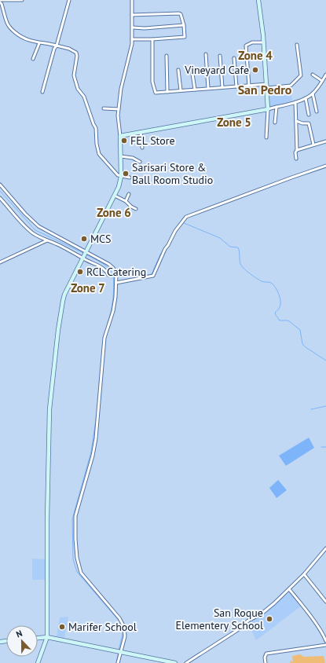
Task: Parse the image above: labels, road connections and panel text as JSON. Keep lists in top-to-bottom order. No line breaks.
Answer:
{"districts":["Zone 4","San Pedro","Zone 5","Zone 6","Zone 7"],"places":["Vineyard Cafe","FEL Store","Sarisari Store & Ball Room Studio","MCS","RCL Catering","San Roque Elementery School","Marifer School"],"north":"top"}
